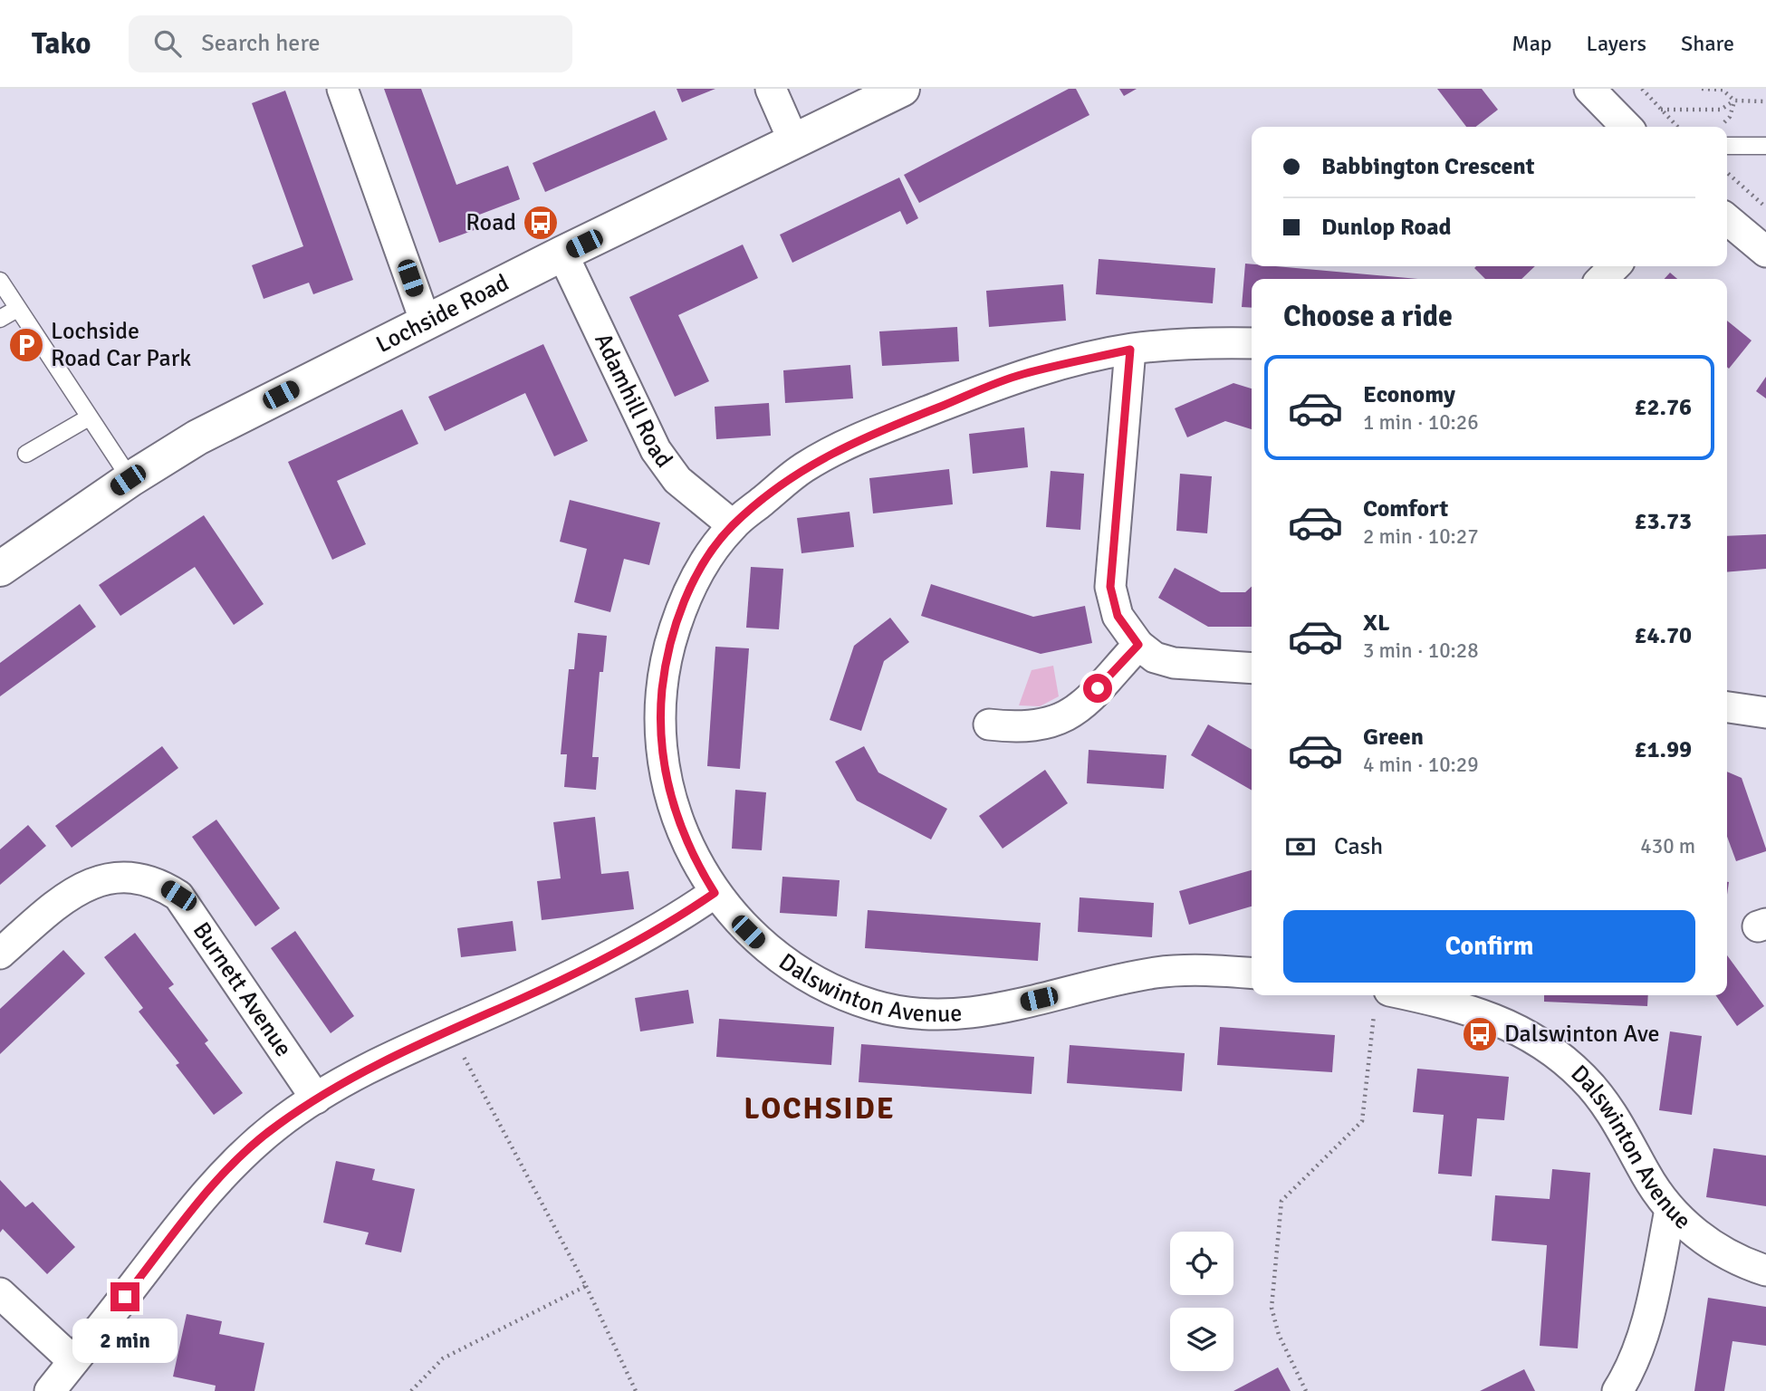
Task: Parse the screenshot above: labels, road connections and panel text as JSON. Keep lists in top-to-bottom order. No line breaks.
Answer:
{"streets":{"street":["Lochside Road","Adamhill Road","Dalswinton Avenue","Burnett Avenue"]},"crossings":[["Lochside Road","Adamhill Road"],["Adamhill Road","Dalswinton Avenue"]],"districts":["LOCHSIDE"],"places":{"bus stop":["Road","Dalswinton Ave"],"parking":["Lochside Road Car Park"]},"page":{"header":"Tako","search":"Search here","nav":["Map","Layers","Share"],"banner":["Babbington Crescent","Dunlop Road"],"heading":"Choose a ride","list":[{"name":"Economy","note":"1 min · 10:26","value":"£2.76"},{"name":"Comfort","note":"2 min · 10:27","value":"£3.73"},{"name":"XL","note":"3 min · 10:28","value":"£4.70"},{"name":"Green","note":"4 min · 10:29","value":"£1.99"}],"pay":["Cash","430 m"],"buttons":"Confirm","bubble":"2 min"}}
